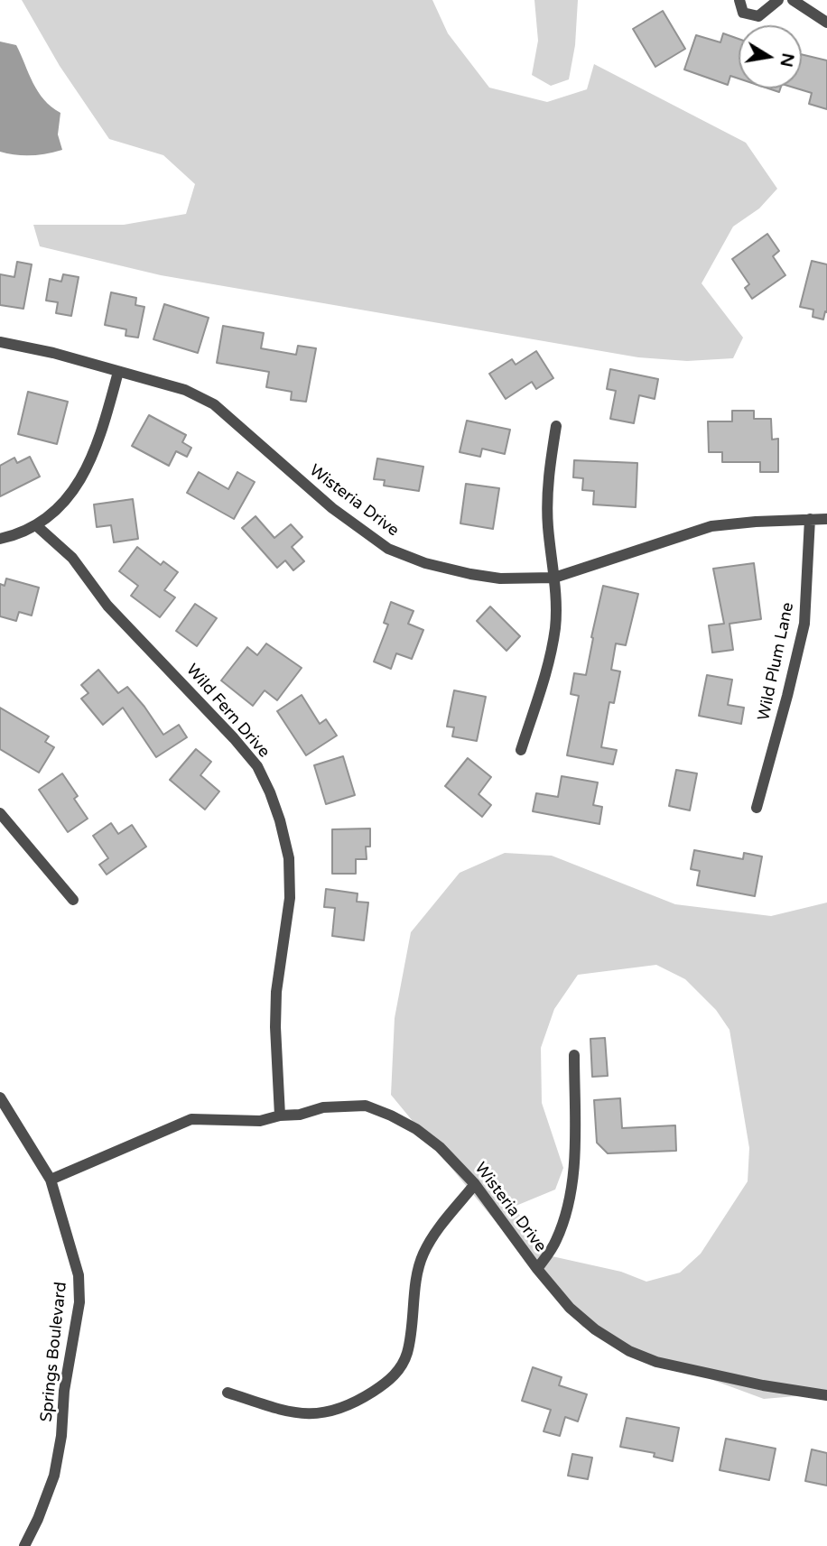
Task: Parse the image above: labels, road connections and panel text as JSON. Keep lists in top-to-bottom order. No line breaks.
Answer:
{"streets":{"street":["Wisteria Drive","Wild Plum Lane","Wild Fern Drive","Springs Boulevard"]},"crossings":[["Wisteria Drive","Wild Plum Lane"],["Wisteria Drive","Wild Fern Drive"],["Wisteria Drive","Springs Boulevard"]],"north":"right"}
